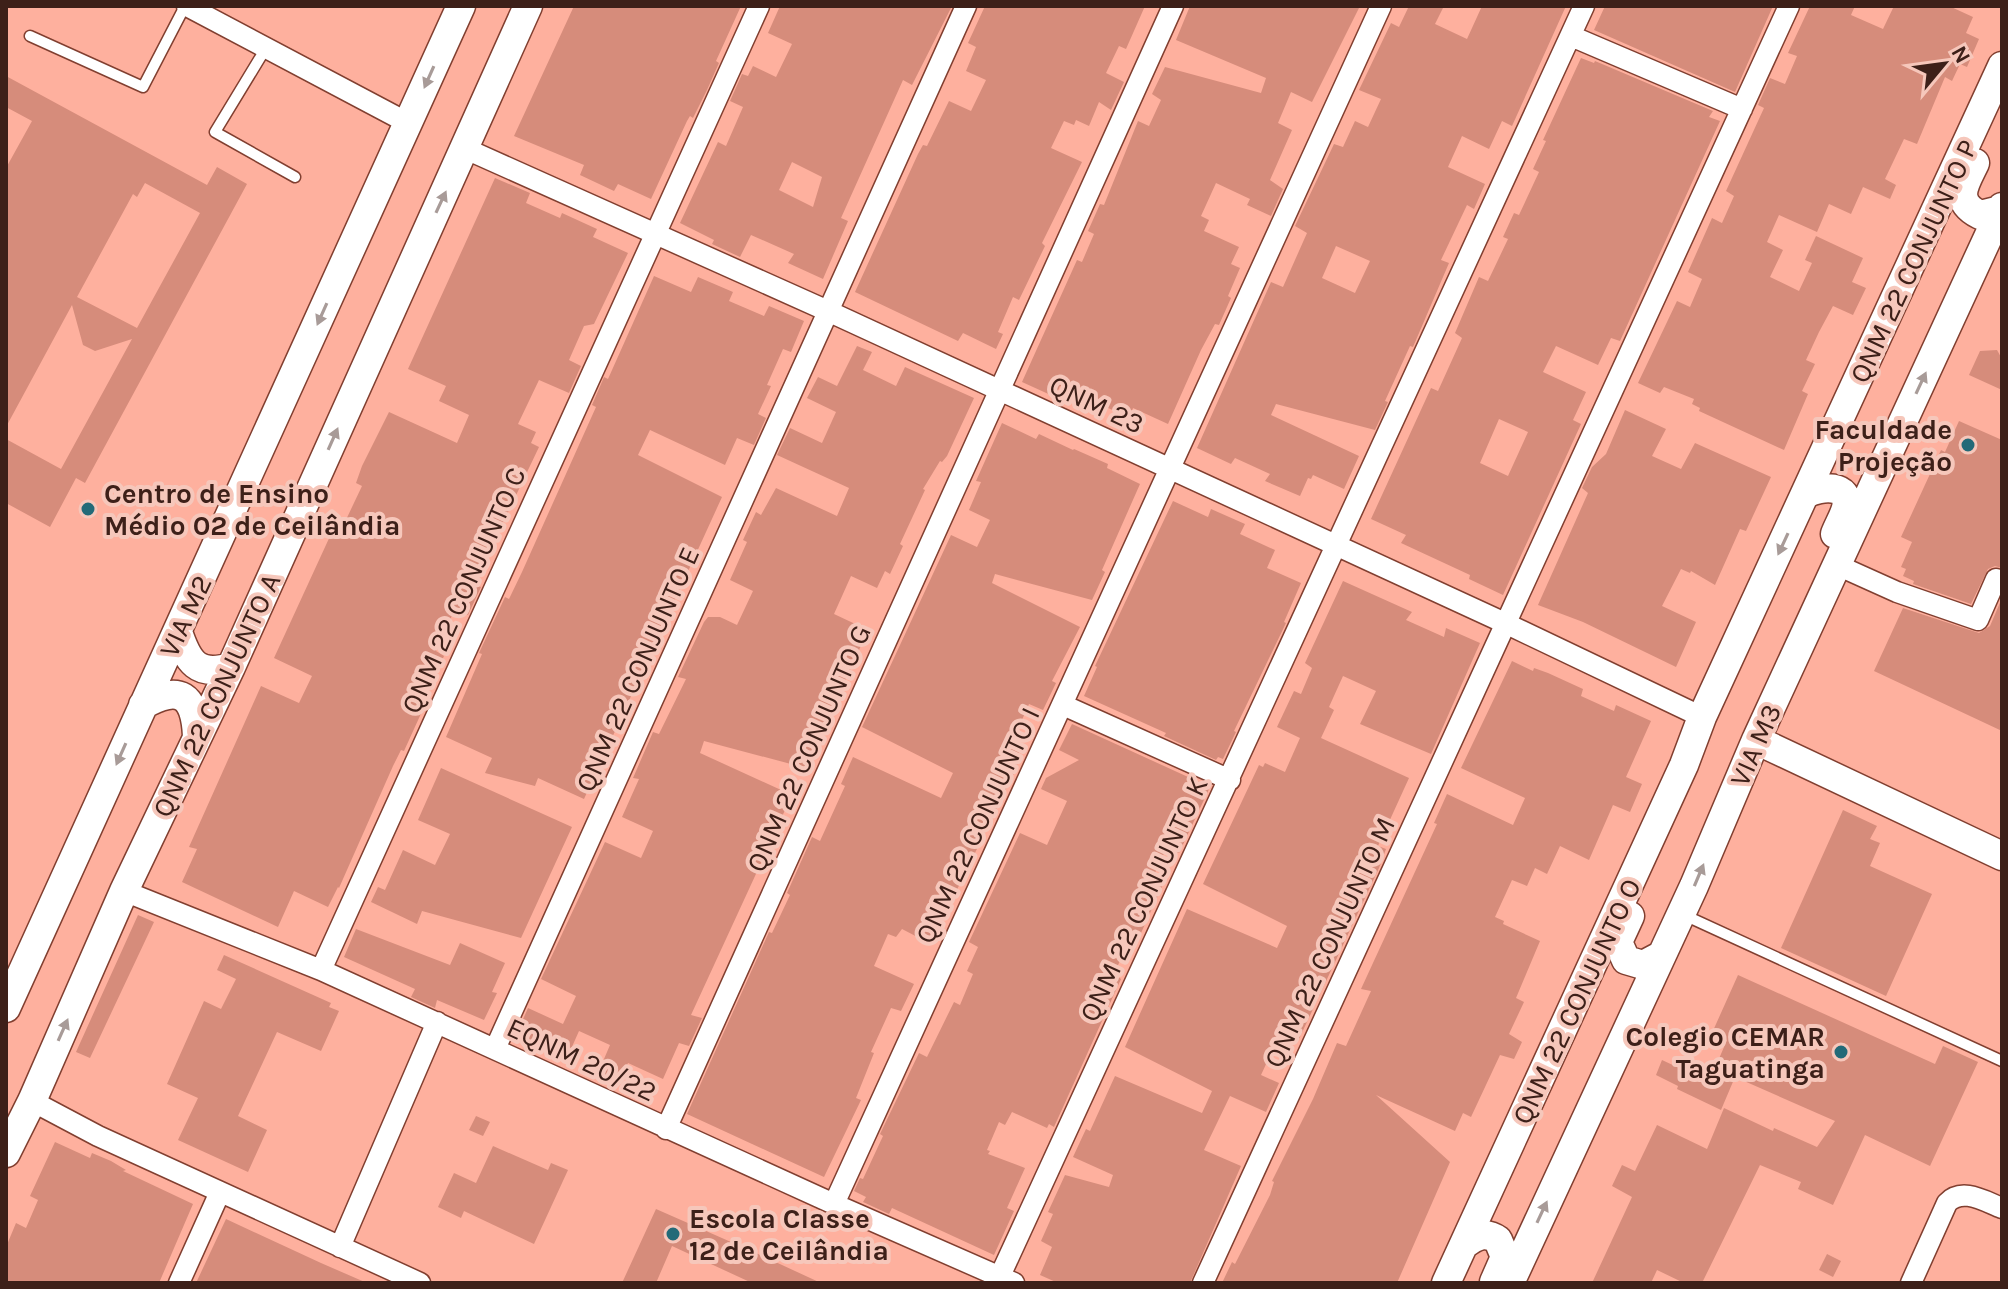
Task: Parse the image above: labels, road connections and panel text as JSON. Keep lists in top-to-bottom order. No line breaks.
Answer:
{"streets":{"main road":["QNM 22 CONJUNTO P","VIA M2","QNM 22 CONJUNTO A","VIA M3","QNM 22 CONJUNTO O"],"street":["QNM 23","QNM 22 CONJUNTO C","QNM 22 CONJUNTO E","QNM 22 CONJUNTO G","QNM 22 CONJUNTO I","QNM 22 CONJUNTO K","QNM 22 CONJUNTO M","EQNM 20/22"]},"crossings":[["QNM 22 CONJUNTO P","QNM 23"],["QNM 22 CONJUNTO P","QNM 22 CONJUNTO O"],["QNM 23","QNM 22 CONJUNTO C"],["QNM 23","QNM 22 CONJUNTO E"],["QNM 23","QNM 22 CONJUNTO A"],["QNM 23","QNM 22 CONJUNTO G"],["QNM 23","QNM 22 CONJUNTO I"],["QNM 23","QNM 22 CONJUNTO K"],["QNM 23","QNM 22 CONJUNTO M"],["QNM 23","QNM 22 CONJUNTO O"],["QNM 22 CONJUNTO C","EQNM 20/22"],["QNM 22 CONJUNTO E","EQNM 20/22"],["QNM 22 CONJUNTO A","EQNM 20/22"],["QNM 22 CONJUNTO G","EQNM 20/22"],["QNM 22 CONJUNTO I","EQNM 20/22"],["QNM 22 CONJUNTO K","EQNM 20/22"]],"one_way":["VIA M2","QNM 22 CONJUNTO A","VIA M3"],"places":["Faculdade Projeção","Centro de Ensino Médio 02 de Ceilândia","Colegio CEMAR Taguatinga","Escola Classe 12 de Ceilândia"],"north":"top right"}
